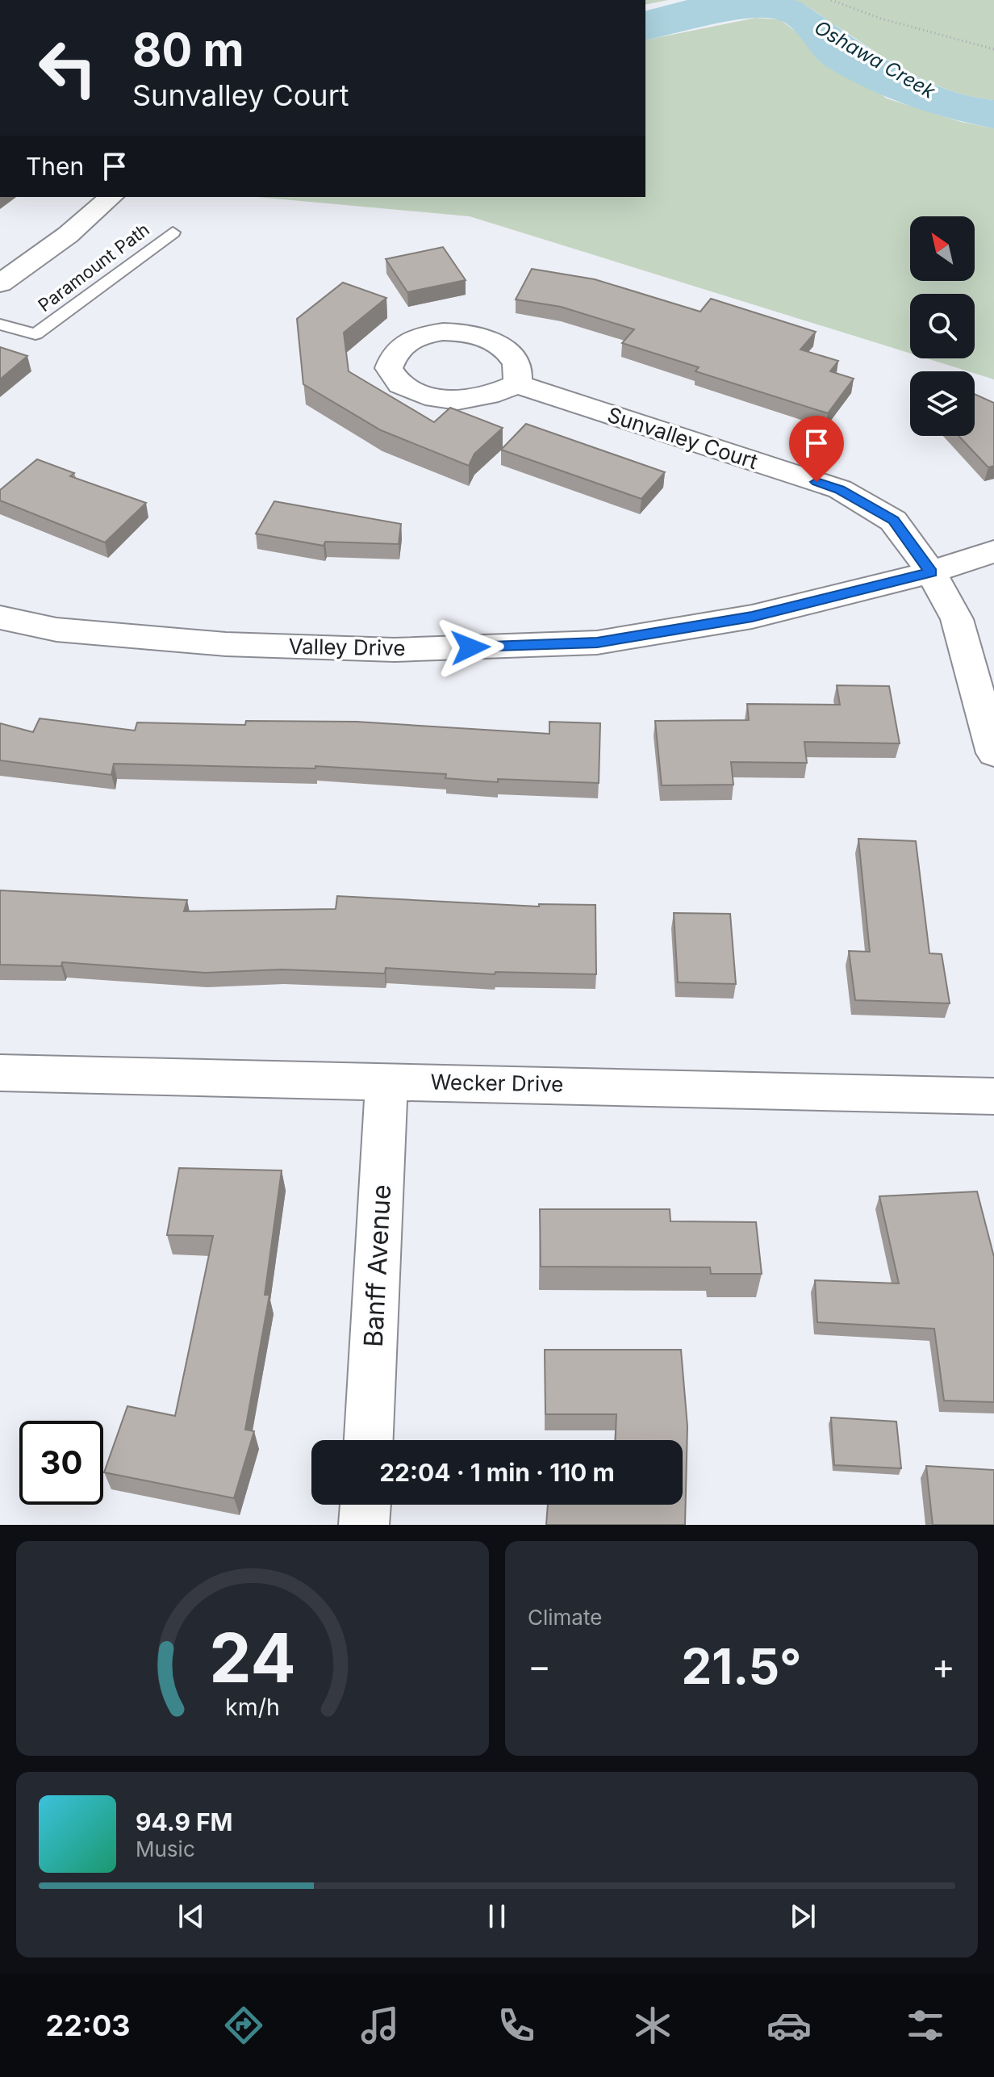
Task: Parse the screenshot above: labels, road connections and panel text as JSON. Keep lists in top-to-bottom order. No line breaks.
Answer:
{"streets":{"street":["Sunvalley Court","Valley Drive","Wecker Drive","Banff Avenue"],"lane":["Paramount Path"]},"crossings":[["Sunvalley Court","Valley Drive"],["Wecker Drive","Banff Avenue"]],"water":["Oshawa Creek"],"north":"top left","page":{"turn":["80 m","Sunvalley Court"],"then":"Then","limit":"30","trip":"22:04 · 1 min · 110 m","tile":"Climate","heat":["−","21.5°","+"],"song":["94.9 FM","Music"],"tabs":"22:03","gauge":["24","km/h"]}}
